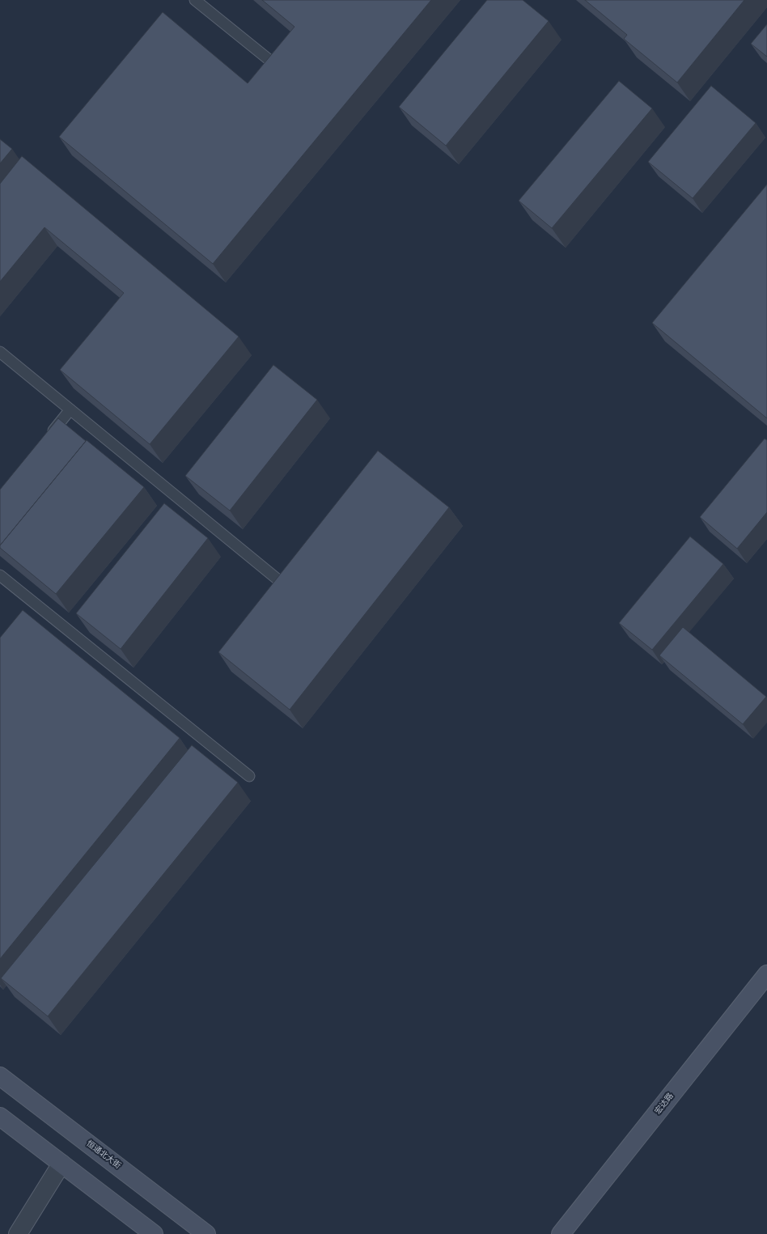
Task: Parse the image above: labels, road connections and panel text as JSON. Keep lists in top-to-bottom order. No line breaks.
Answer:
{"streets":{"main road":["宏达路","恒通北大街"]}}
